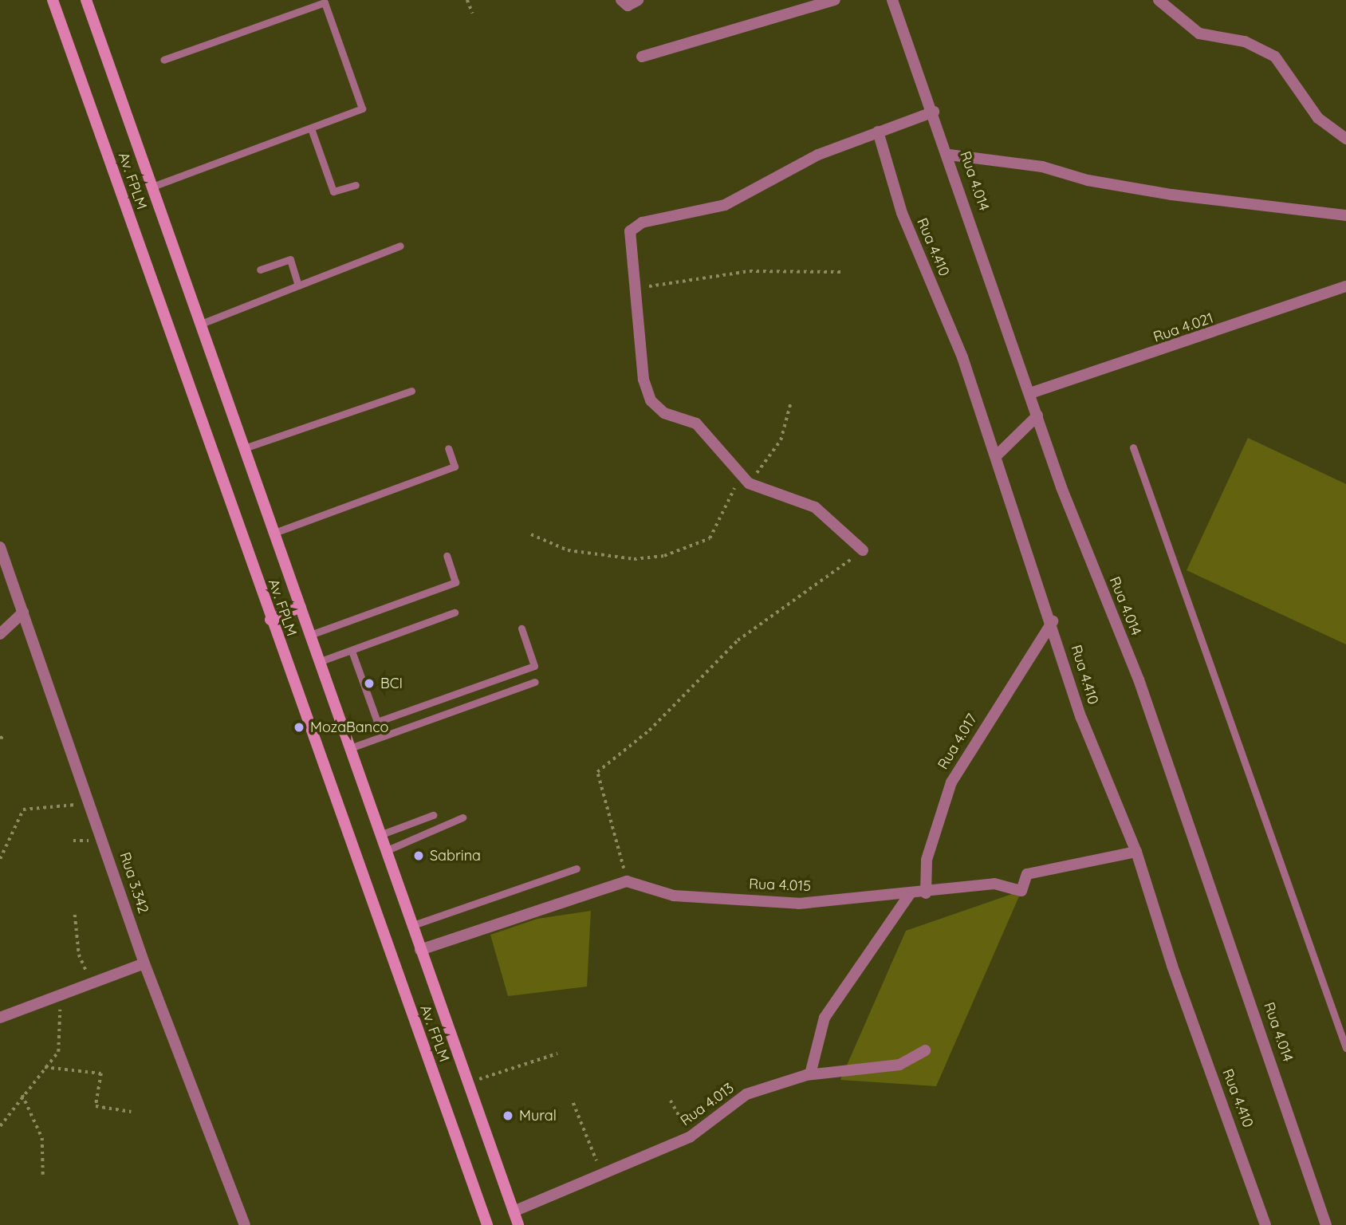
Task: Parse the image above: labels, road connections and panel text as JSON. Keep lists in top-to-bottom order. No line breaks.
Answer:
{"streets":{"main road":["Av. FPLM"],"street":["Rua 4.014","Rua 4.410","Rua 4.021","Rua 4.017","Rua 3.342","Rua 4.015","Rua 4.013"]},"crossings":[["Av. FPLM","Rua 4.013"],["Rua 4.014","Rua 4.021"],["Rua 4.410","Rua 4.017"],["Rua 4.410","Rua 4.015"],["Rua 4.017","Rua 4.015"]],"places":["BCI","MozaBanco","Sabrina","Mural"]}
